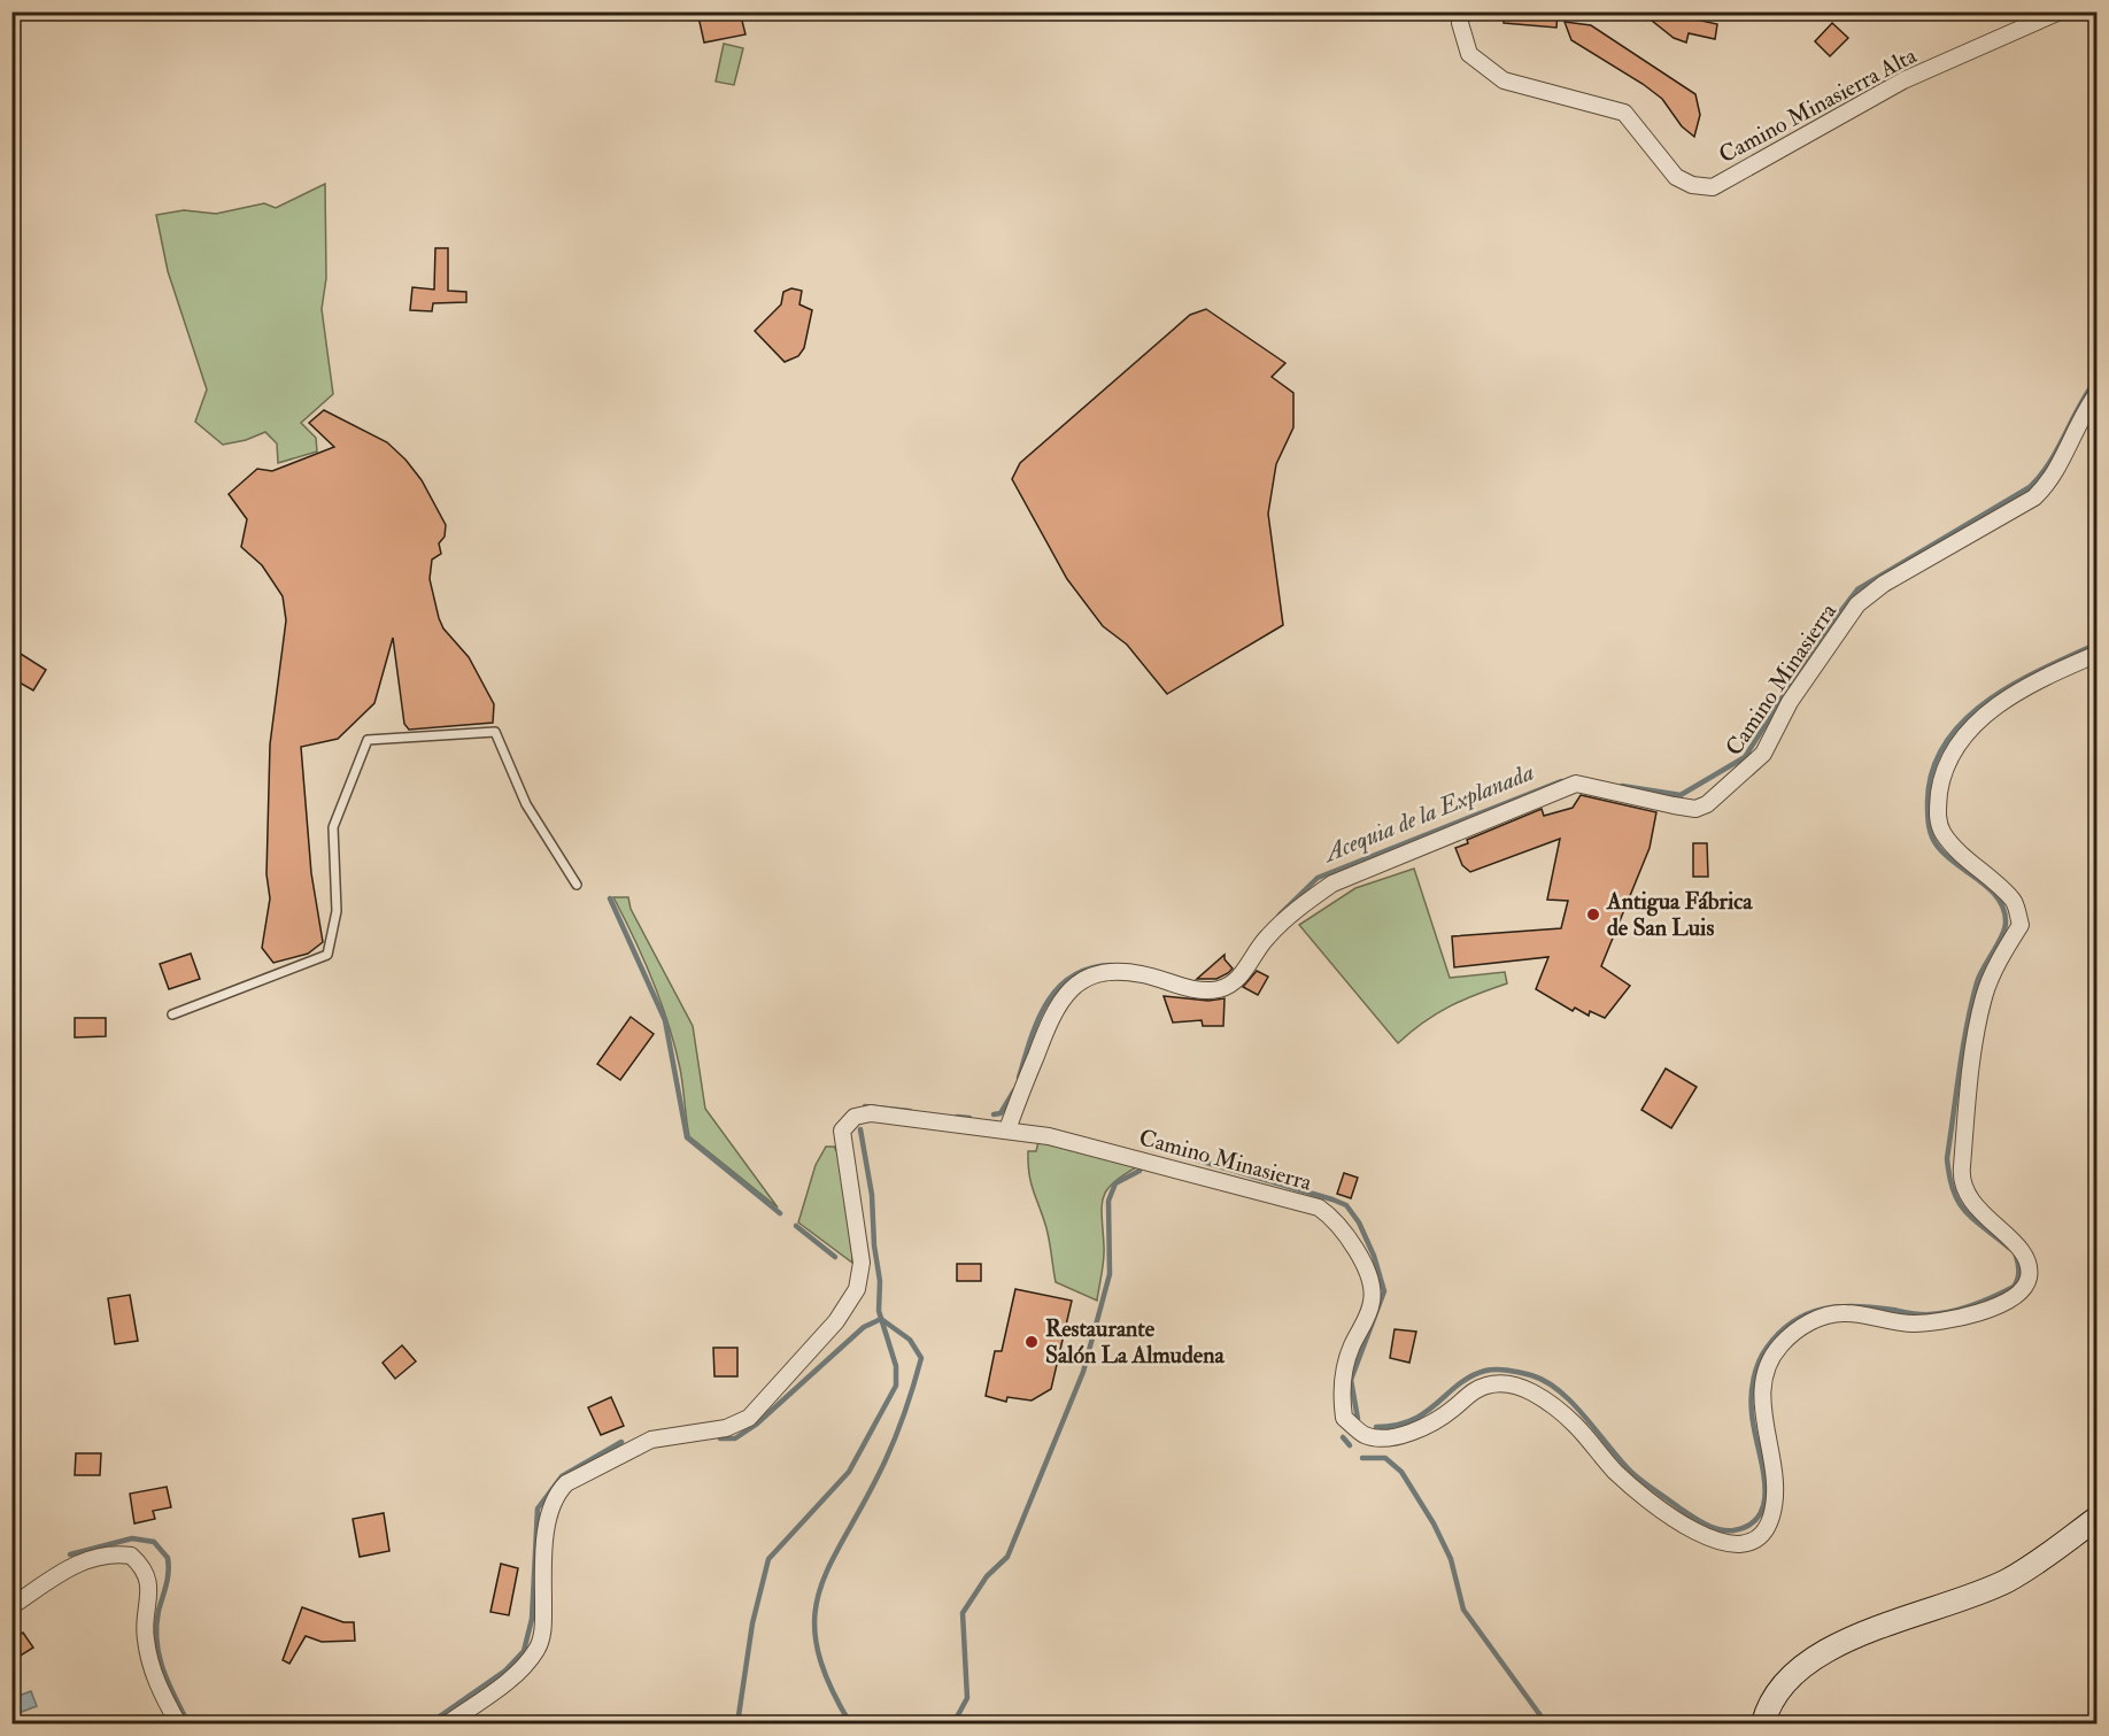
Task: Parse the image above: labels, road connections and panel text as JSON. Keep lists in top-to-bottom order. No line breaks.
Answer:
{"streets":{"street":["Camino Minasierra Alta","Camino Minasierra"]},"water":["Acequia de la Explanada"],"places":["Antigua Fábrica de San Luis","Restaurante Salón La Almudena"]}
